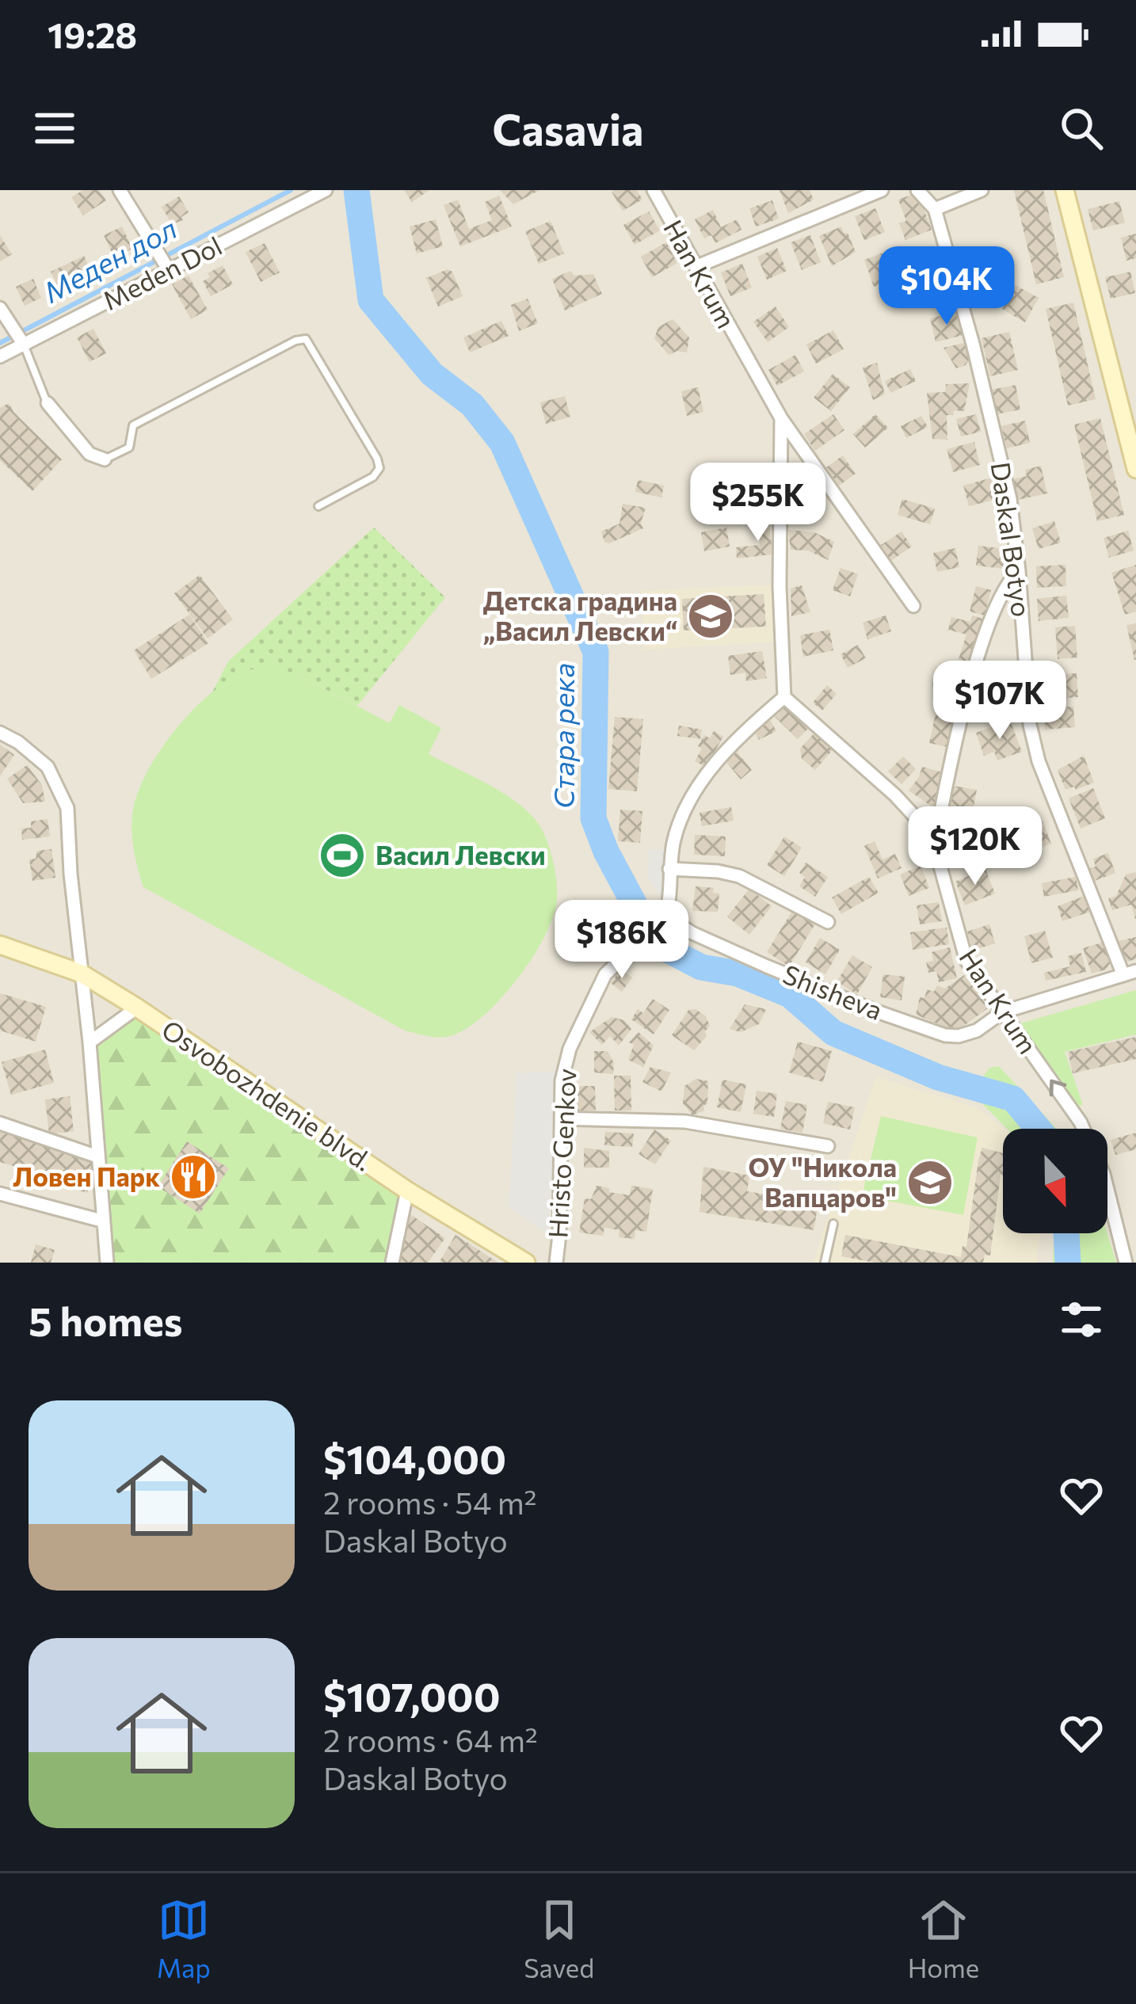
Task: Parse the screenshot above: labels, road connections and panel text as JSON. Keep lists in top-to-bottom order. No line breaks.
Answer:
{"streets":{"main road":["Osvobozhdenie blvd."],"street":["Meden Dol","Han Krum","Daskal Botyo","Shisheva","Hristo Genkov"]},"crossings":[["Han Krum","Shisheva"],["Daskal Botyo","Shisheva"],["Shisheva","Hristo Genkov"]],"water":["Меден дол","Стара река"],"places":{"school or university":["Детска градина „Васил Левски“","ОУ \"Никола Вапцаров\""],"sports":["Васил Левски"],"restaurant":["Ловен Парк"]},"north":"bottom","page":{"status":"19:28","header":"Casavia","price":["$104K","$255K","$107K","$120K","$186K"],"heading":"5 homes","list":[{"name":"$104,000","note":"2 rooms · 54 m² · Daskal Botyo"},{"name":"$107,000","note":"2 rooms · 64 m² · Daskal Botyo"}],"tabs":["Map","Saved","Home"]}}
